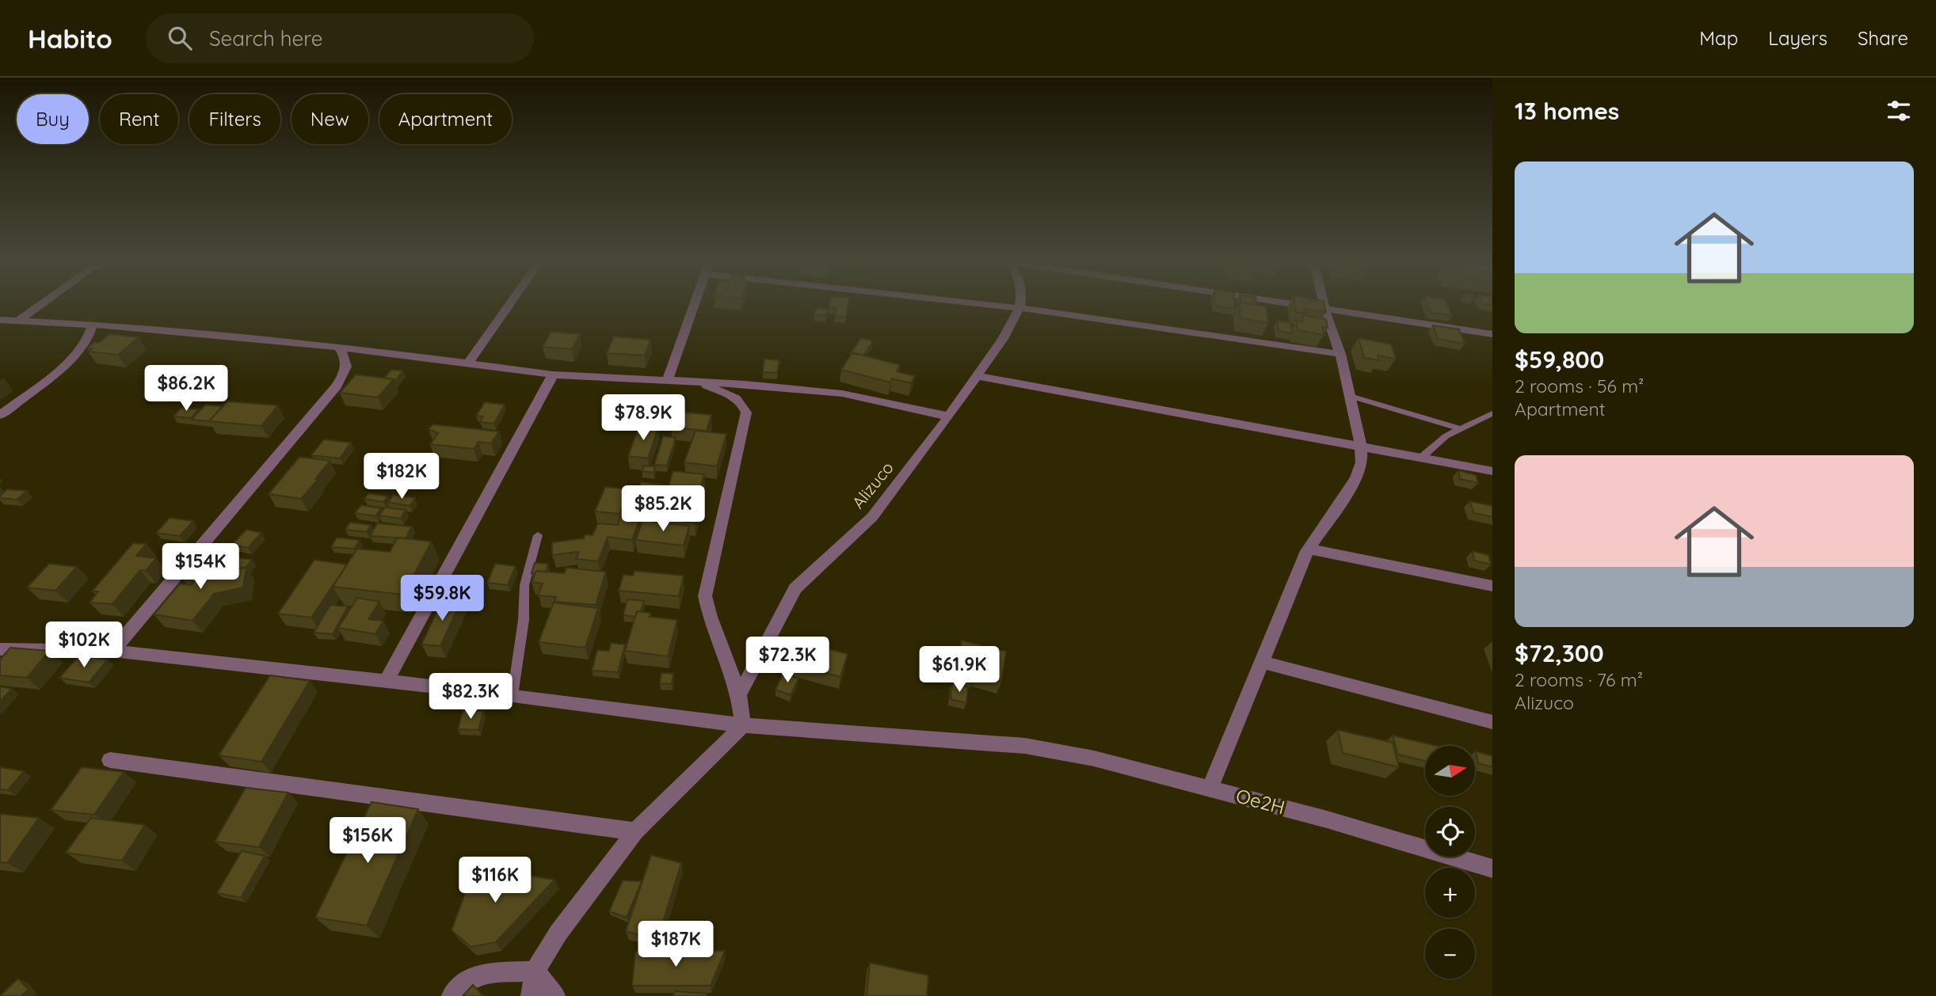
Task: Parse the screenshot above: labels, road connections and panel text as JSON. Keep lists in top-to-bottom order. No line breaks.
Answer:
{"streets":{"street":["Alizuco","Oe2H"]},"north":"right","page":{"header":"Habito","search":"Search here","nav":["Map","Layers","Share"],"heading":"13 homes","chip":["Buy","Rent","Filters","New","Apartment"],"list":[{"name":"$59,800","note":"2 rooms · 56 m² · Apartment"},{"name":"$72,300","note":"2 rooms · 76 m² · Alizuco"}],"price":["$86.2K","$78.9K","$182K","$85.2K","$154K","$59.8K","$102K","$72.3K","$61.9K","$82.3K","$156K","$116K","$187K"],"map_buttons":["+","−"]}}
